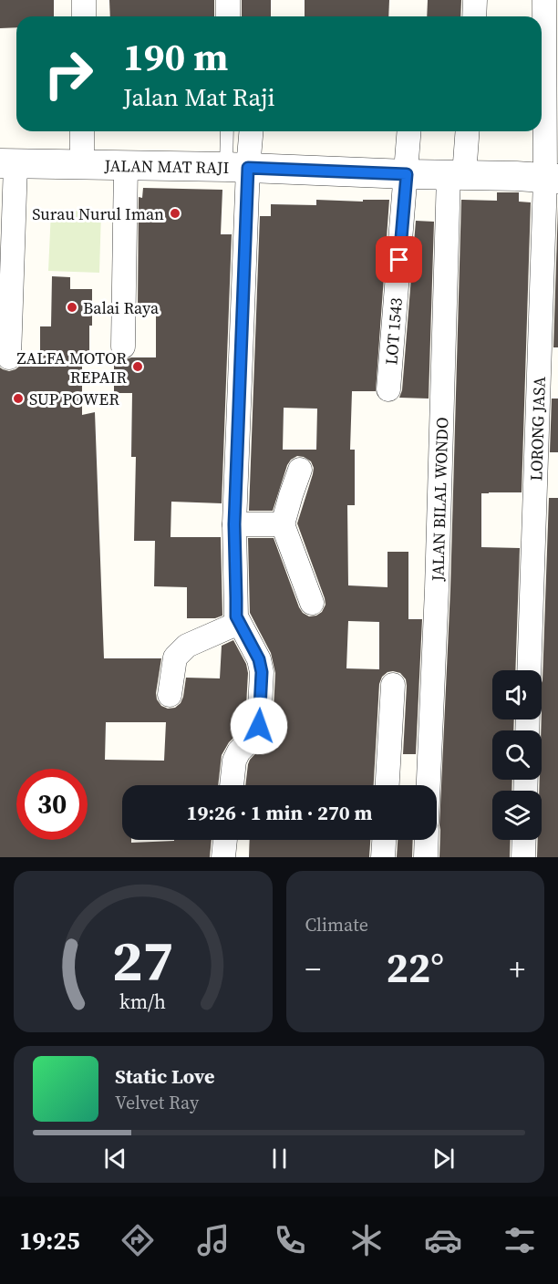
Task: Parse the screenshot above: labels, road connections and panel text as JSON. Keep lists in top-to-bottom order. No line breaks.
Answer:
{"streets":{"street":["JALAN MAT RAJI","LOT 1543","LORONG JASA","JALAN BILAL WONDO"]},"crossings":[["JALAN MAT RAJI","LOT 1543"],["JALAN MAT RAJI","LORONG JASA"],["JALAN MAT RAJI","JALAN BILAL WONDO"]],"places":["Surau Nurul Iman","Balai Raya","ZALFA MOTOR REPAIR","SUP POWER"],"page":{"turn":["190 m","Jalan Mat Raji"],"limit":"30","trip":"19:26 · 1 min · 270 m","tile":"Climate","heat":["−","22°","+"],"song":["Static Love","Velvet Ray"],"tabs":"19:25","gauge":["27","km/h"]}}
